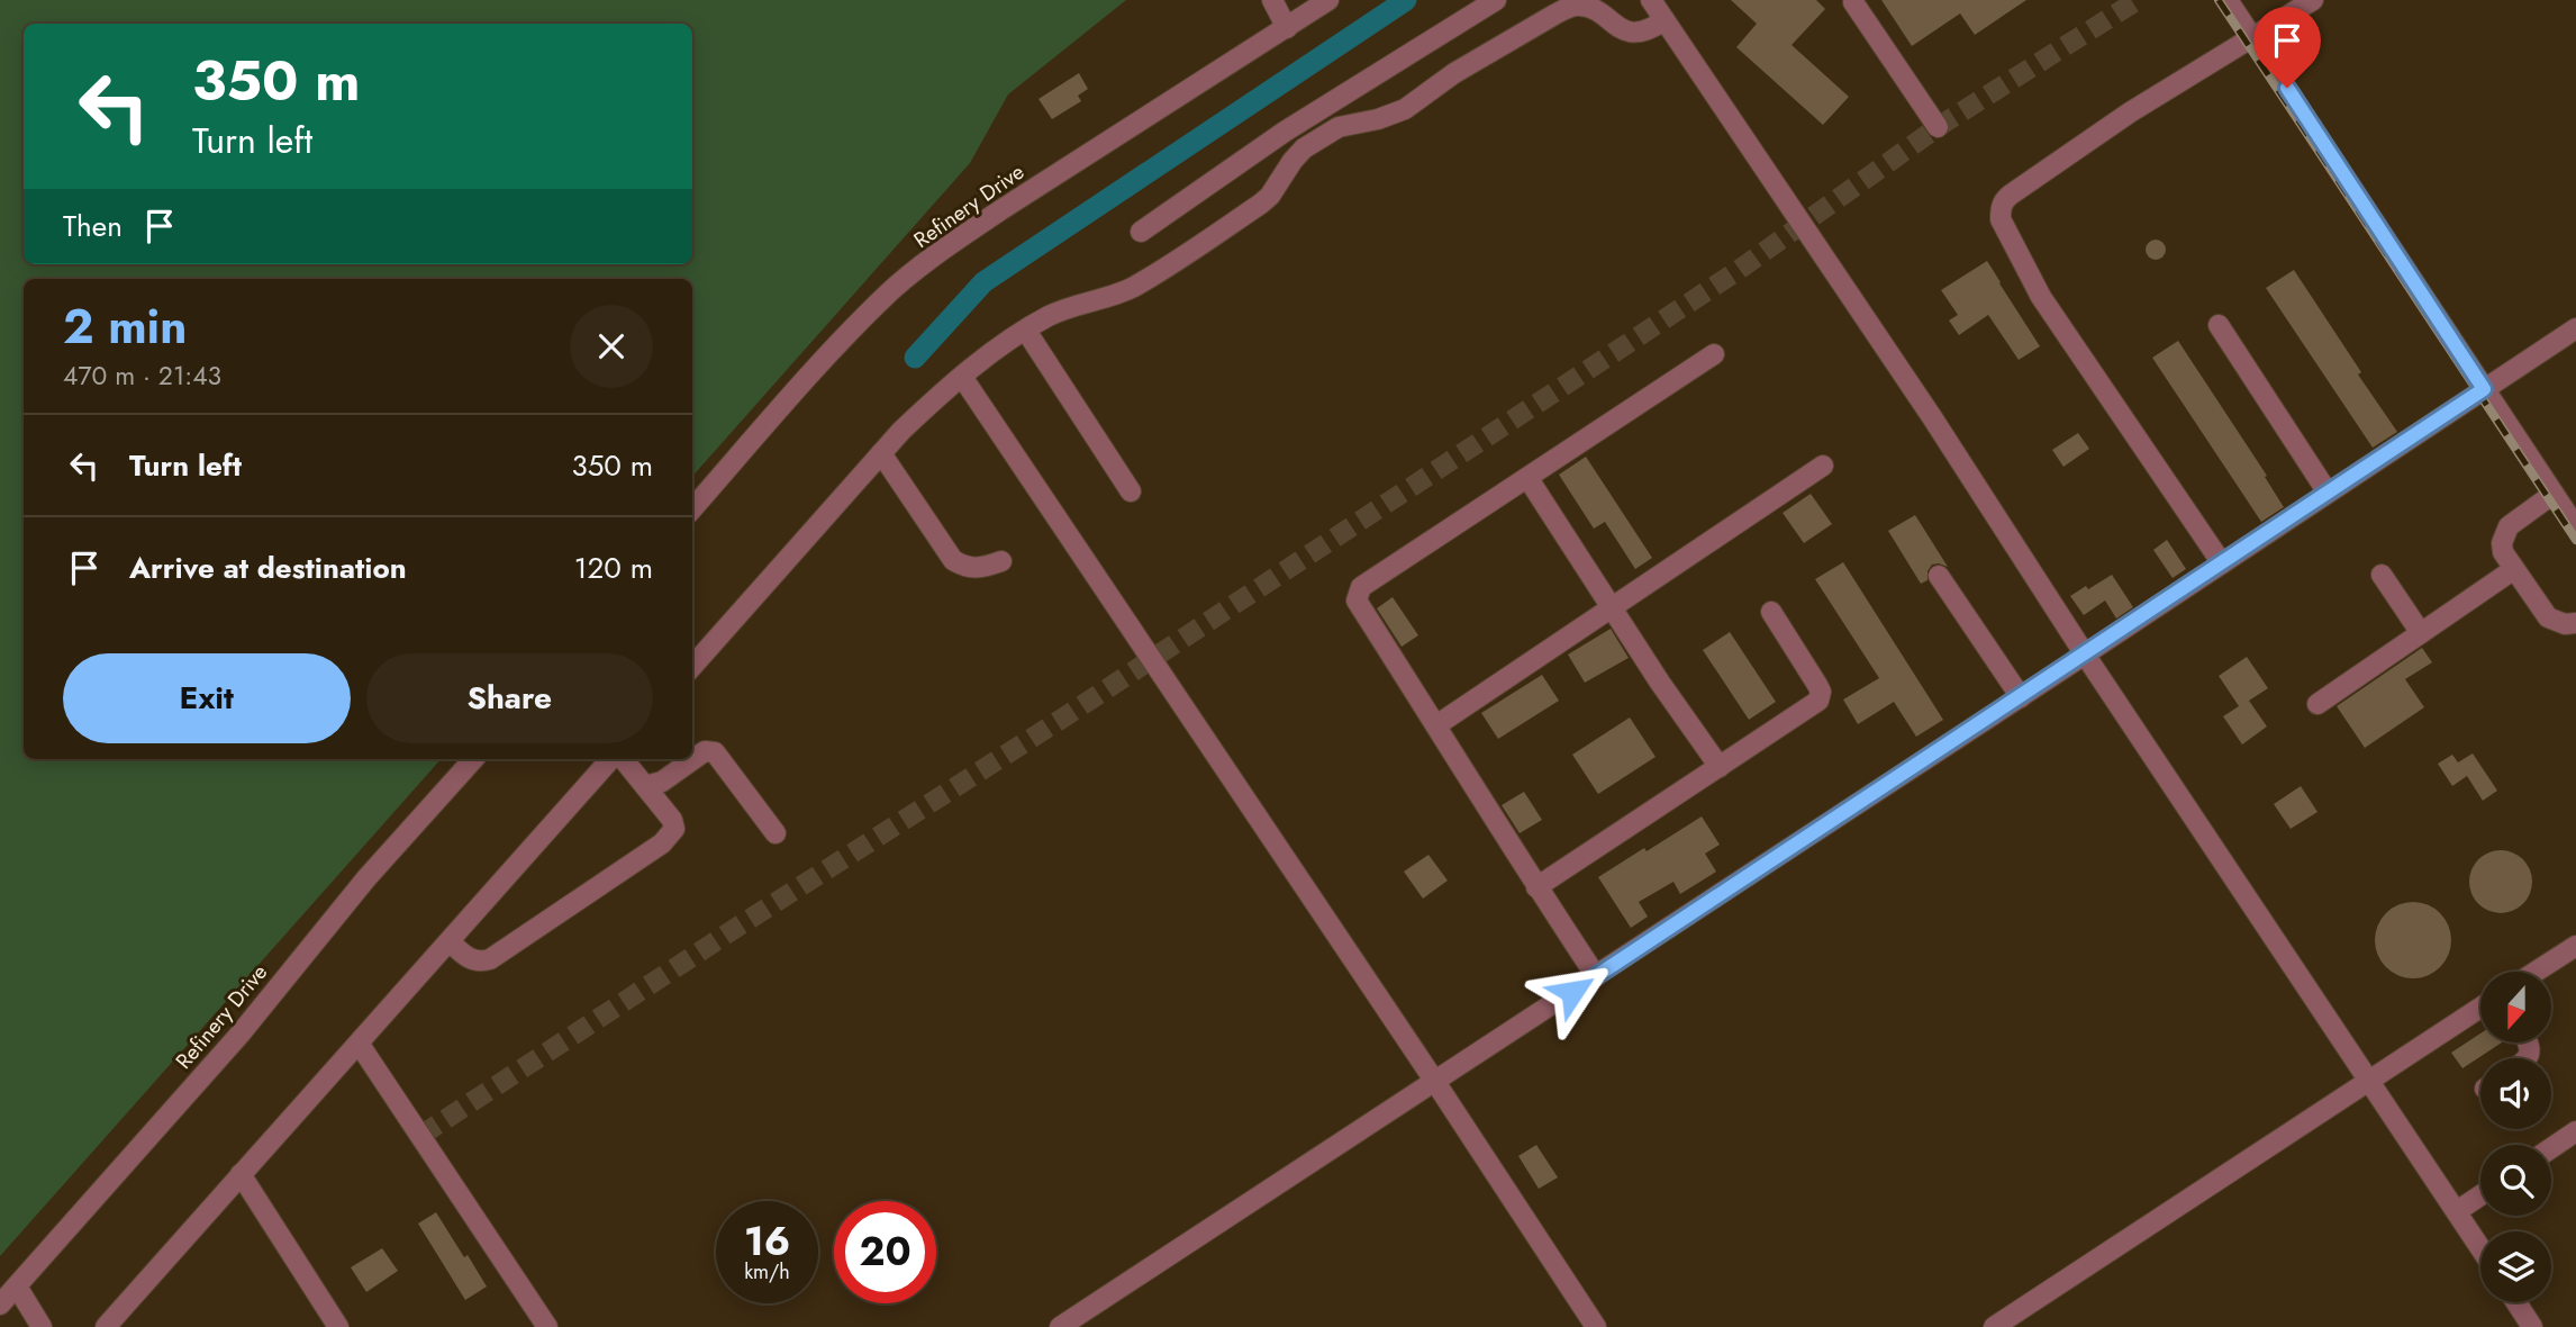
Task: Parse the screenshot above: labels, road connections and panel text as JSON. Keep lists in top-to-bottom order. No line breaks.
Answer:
{"streets":{"street":["Refinery Drive"]},"north":"bottom","page":{"turn":["350 m","Turn left"],"then":"Then","heading":["2 min","470 m · 21:43"],"list":[{"name":"Turn left","value":"350 m"},{"name":"Arrive at destination","value":"120 m"}],"buttons":["Exit","Share"],"speed":"16 km/h","limit":"20"}}
